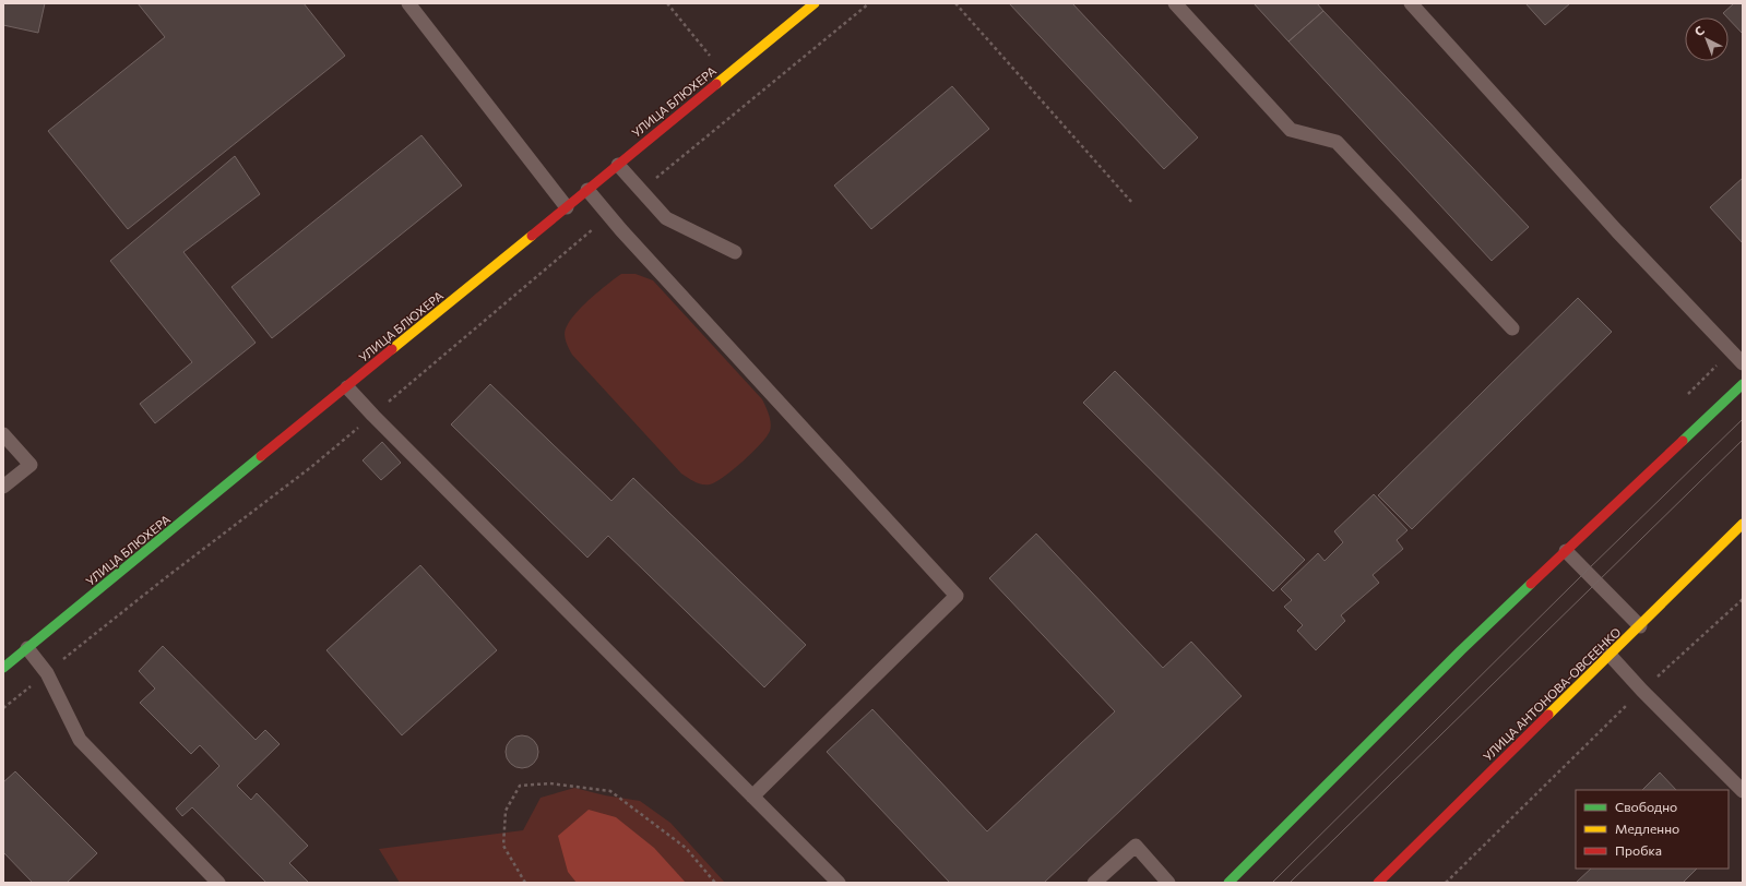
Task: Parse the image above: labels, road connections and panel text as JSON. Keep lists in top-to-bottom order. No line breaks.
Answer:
{"streets":{"street":["УЛИЦА БЛЮХЕРА","УЛИЦА АНТОНОВА-ОВСЕЕНКО"]},"legend":["Свободно","Медленно","Пробка"],"north":"top left"}
